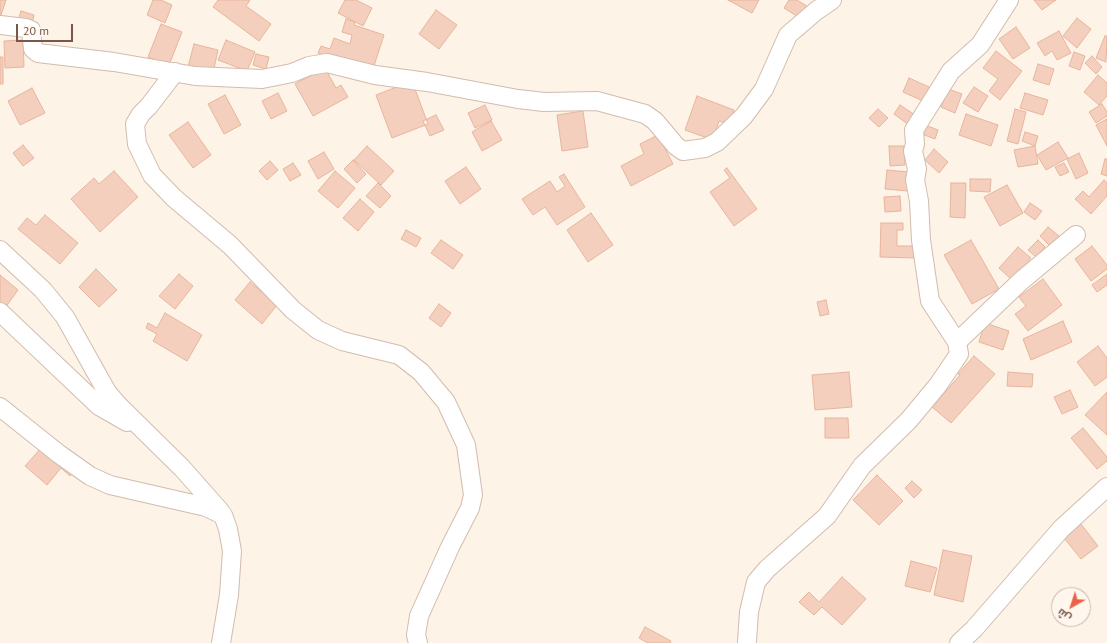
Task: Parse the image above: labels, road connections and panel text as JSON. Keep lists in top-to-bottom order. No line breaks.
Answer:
{"scale_bar":"20 m","north":"bottom left"}
